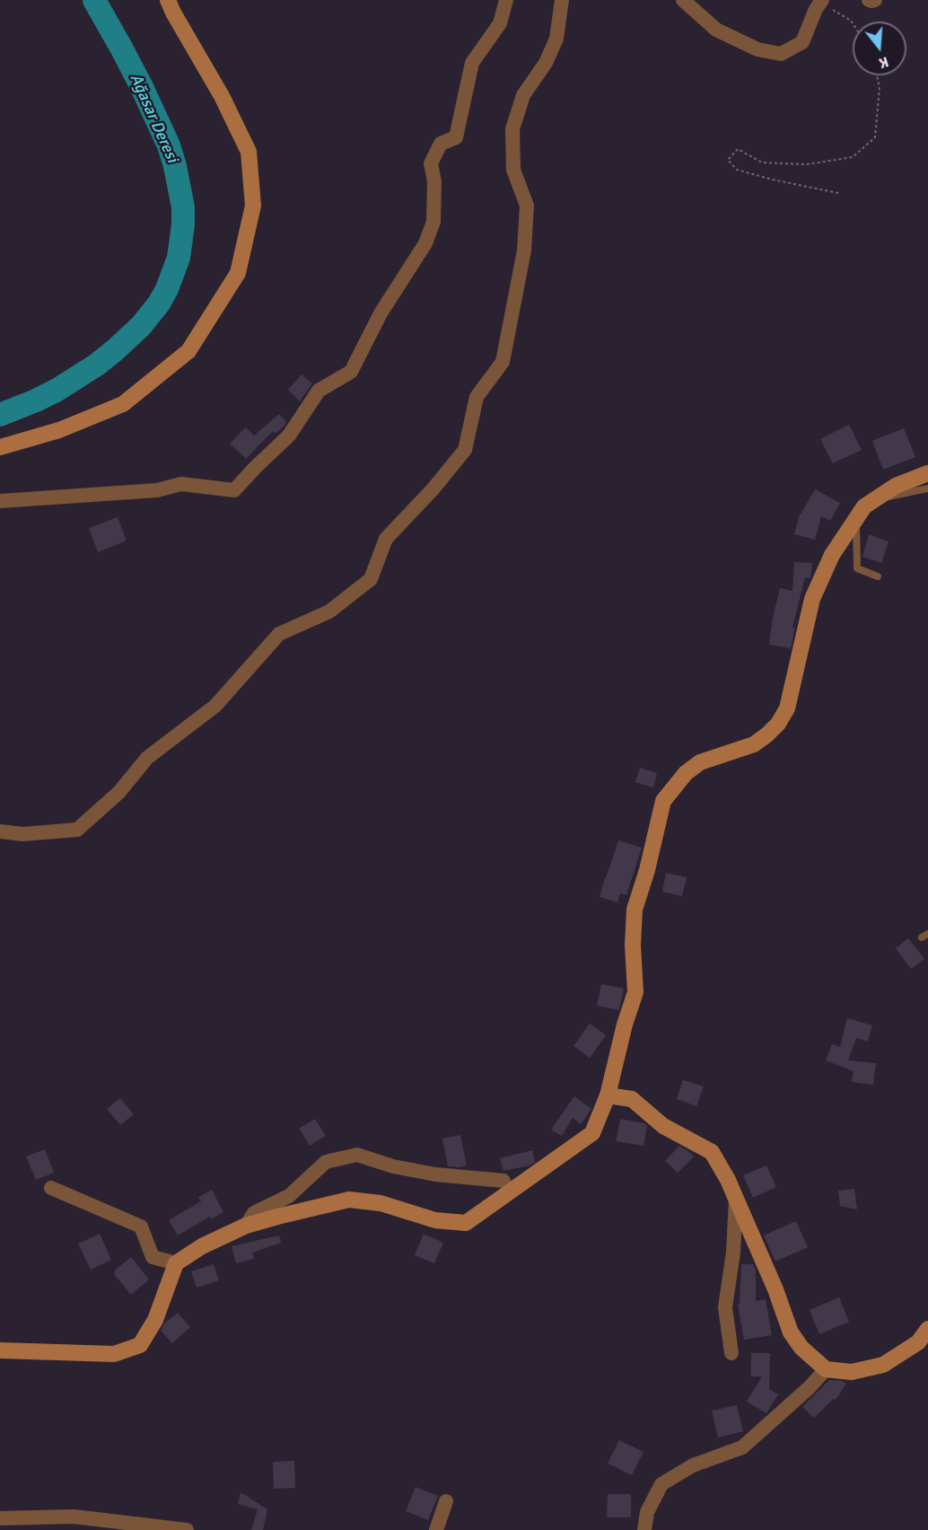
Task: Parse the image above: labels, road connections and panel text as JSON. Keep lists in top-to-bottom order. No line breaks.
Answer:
{"water":["Ağasar Deresi"],"north":"bottom"}
